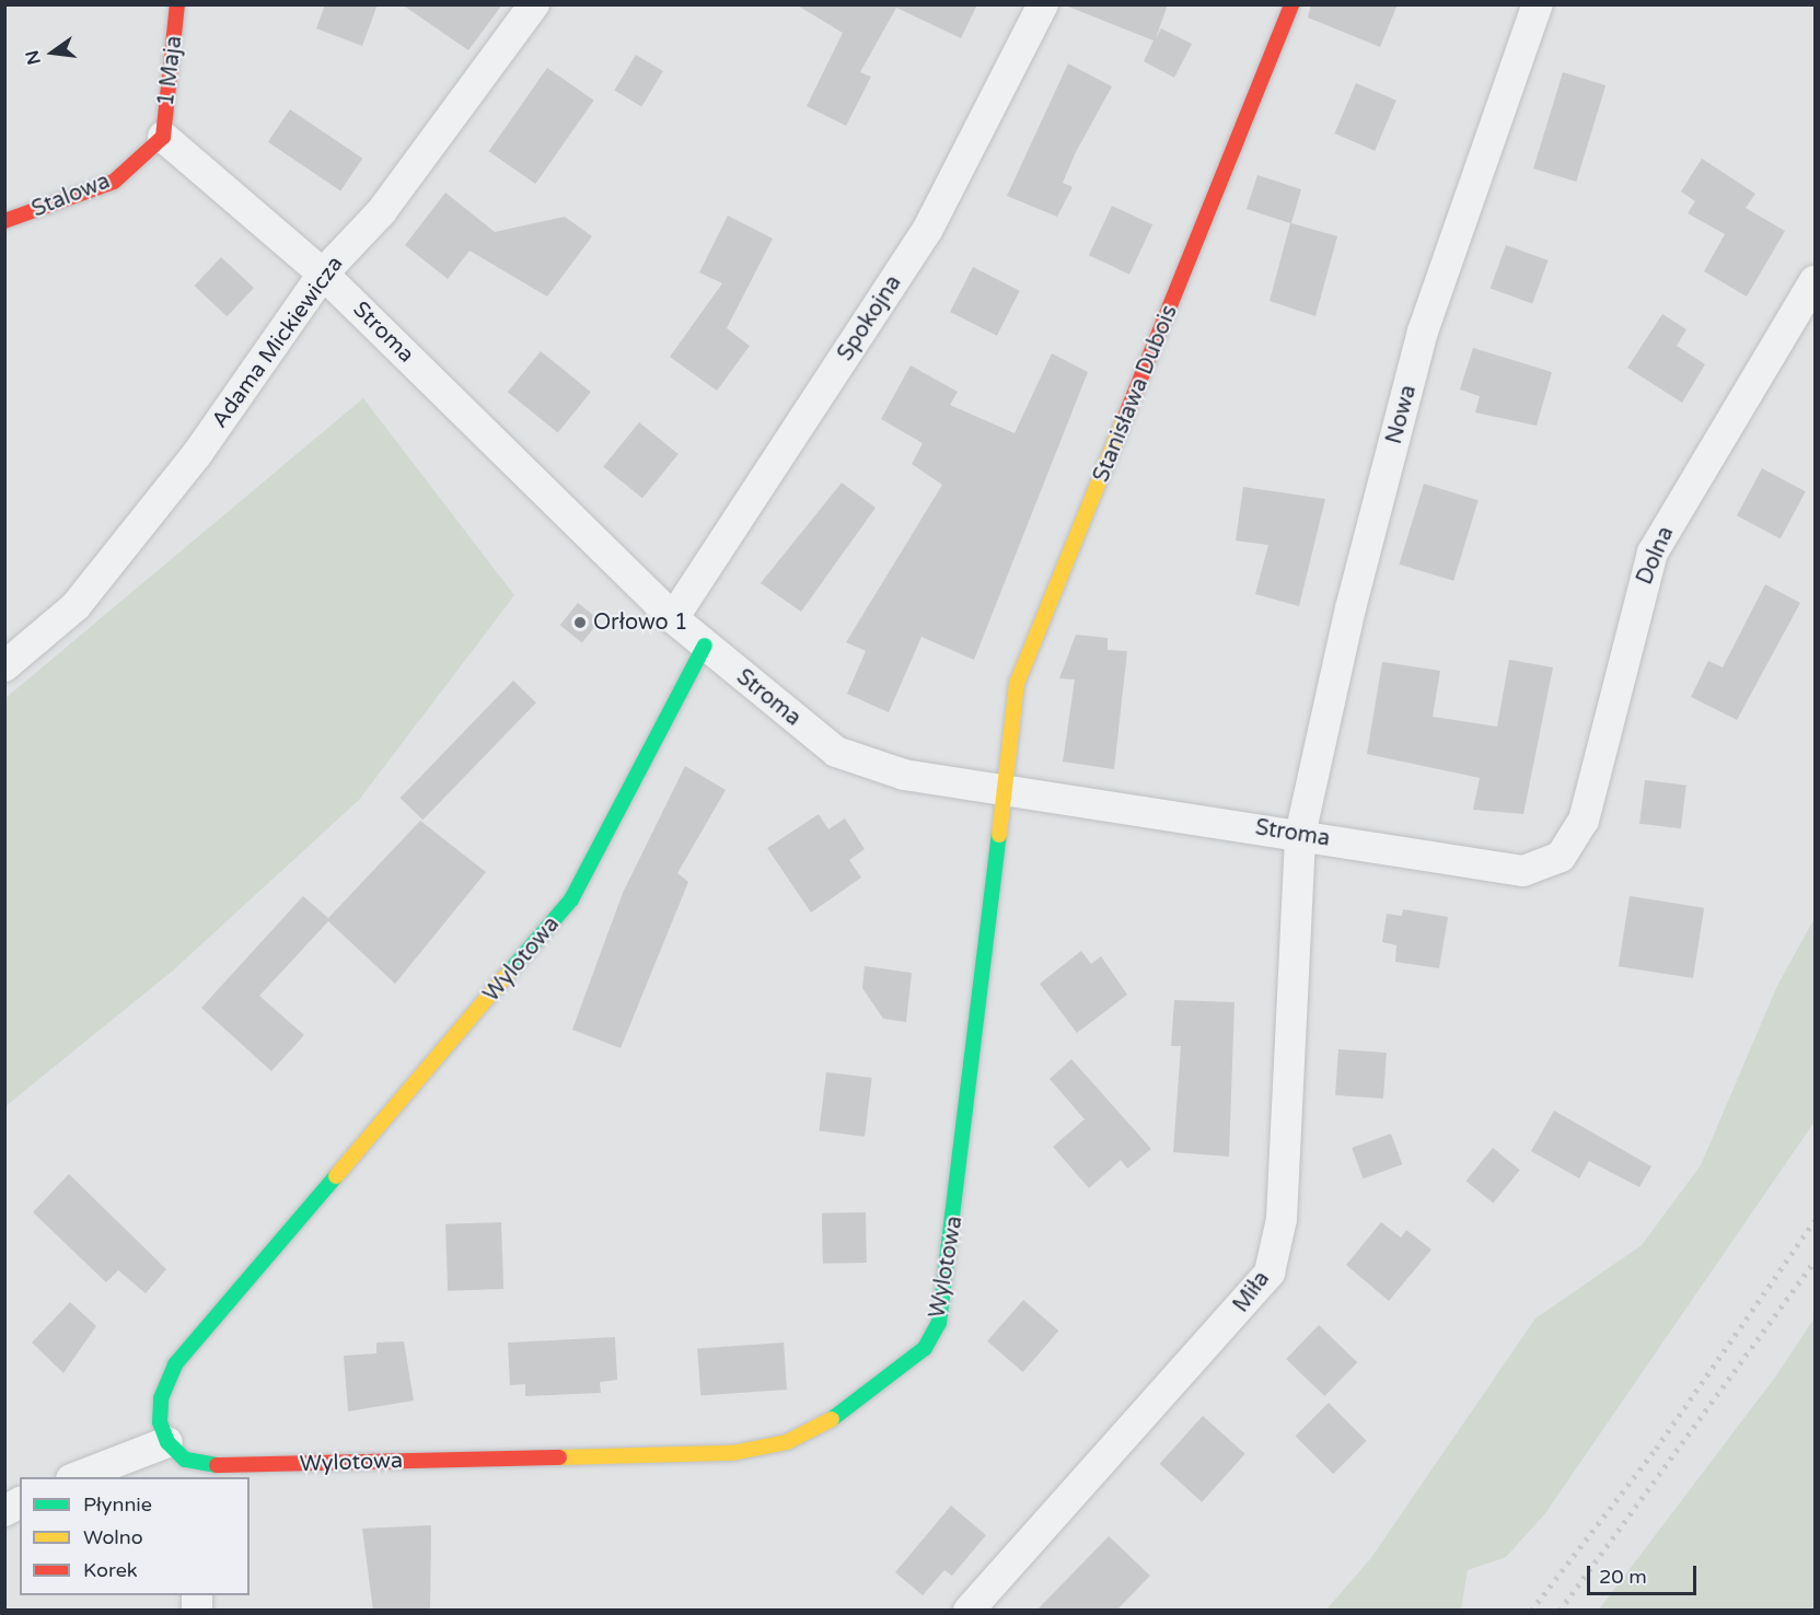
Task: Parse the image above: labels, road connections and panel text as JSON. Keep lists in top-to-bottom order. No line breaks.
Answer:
{"streets":{"street":["1 Maja","Stalowa","Spokojna","Stroma","Adama Mickiewicza","Stanisława Dubois","Nowa","Dolna","Wylotowa","Miła"]},"crossings":[["1 Maja","Stalowa"],["1 Maja","Stroma"],["Stalowa","Stroma"],["Spokojna","Stroma"],["Stroma","Adama Mickiewicza"],["Stroma","Stanisława Dubois"],["Stroma","Nowa"],["Stroma","Dolna"],["Stroma","Wylotowa"],["Stroma","Miła"],["Stanisława Dubois","Wylotowa"],["Nowa","Miła"]],"places":["Orłowo 1"],"legend":["Płynnie","Wolno","Korek"],"scale_bar":"20 m","north":"left"}
